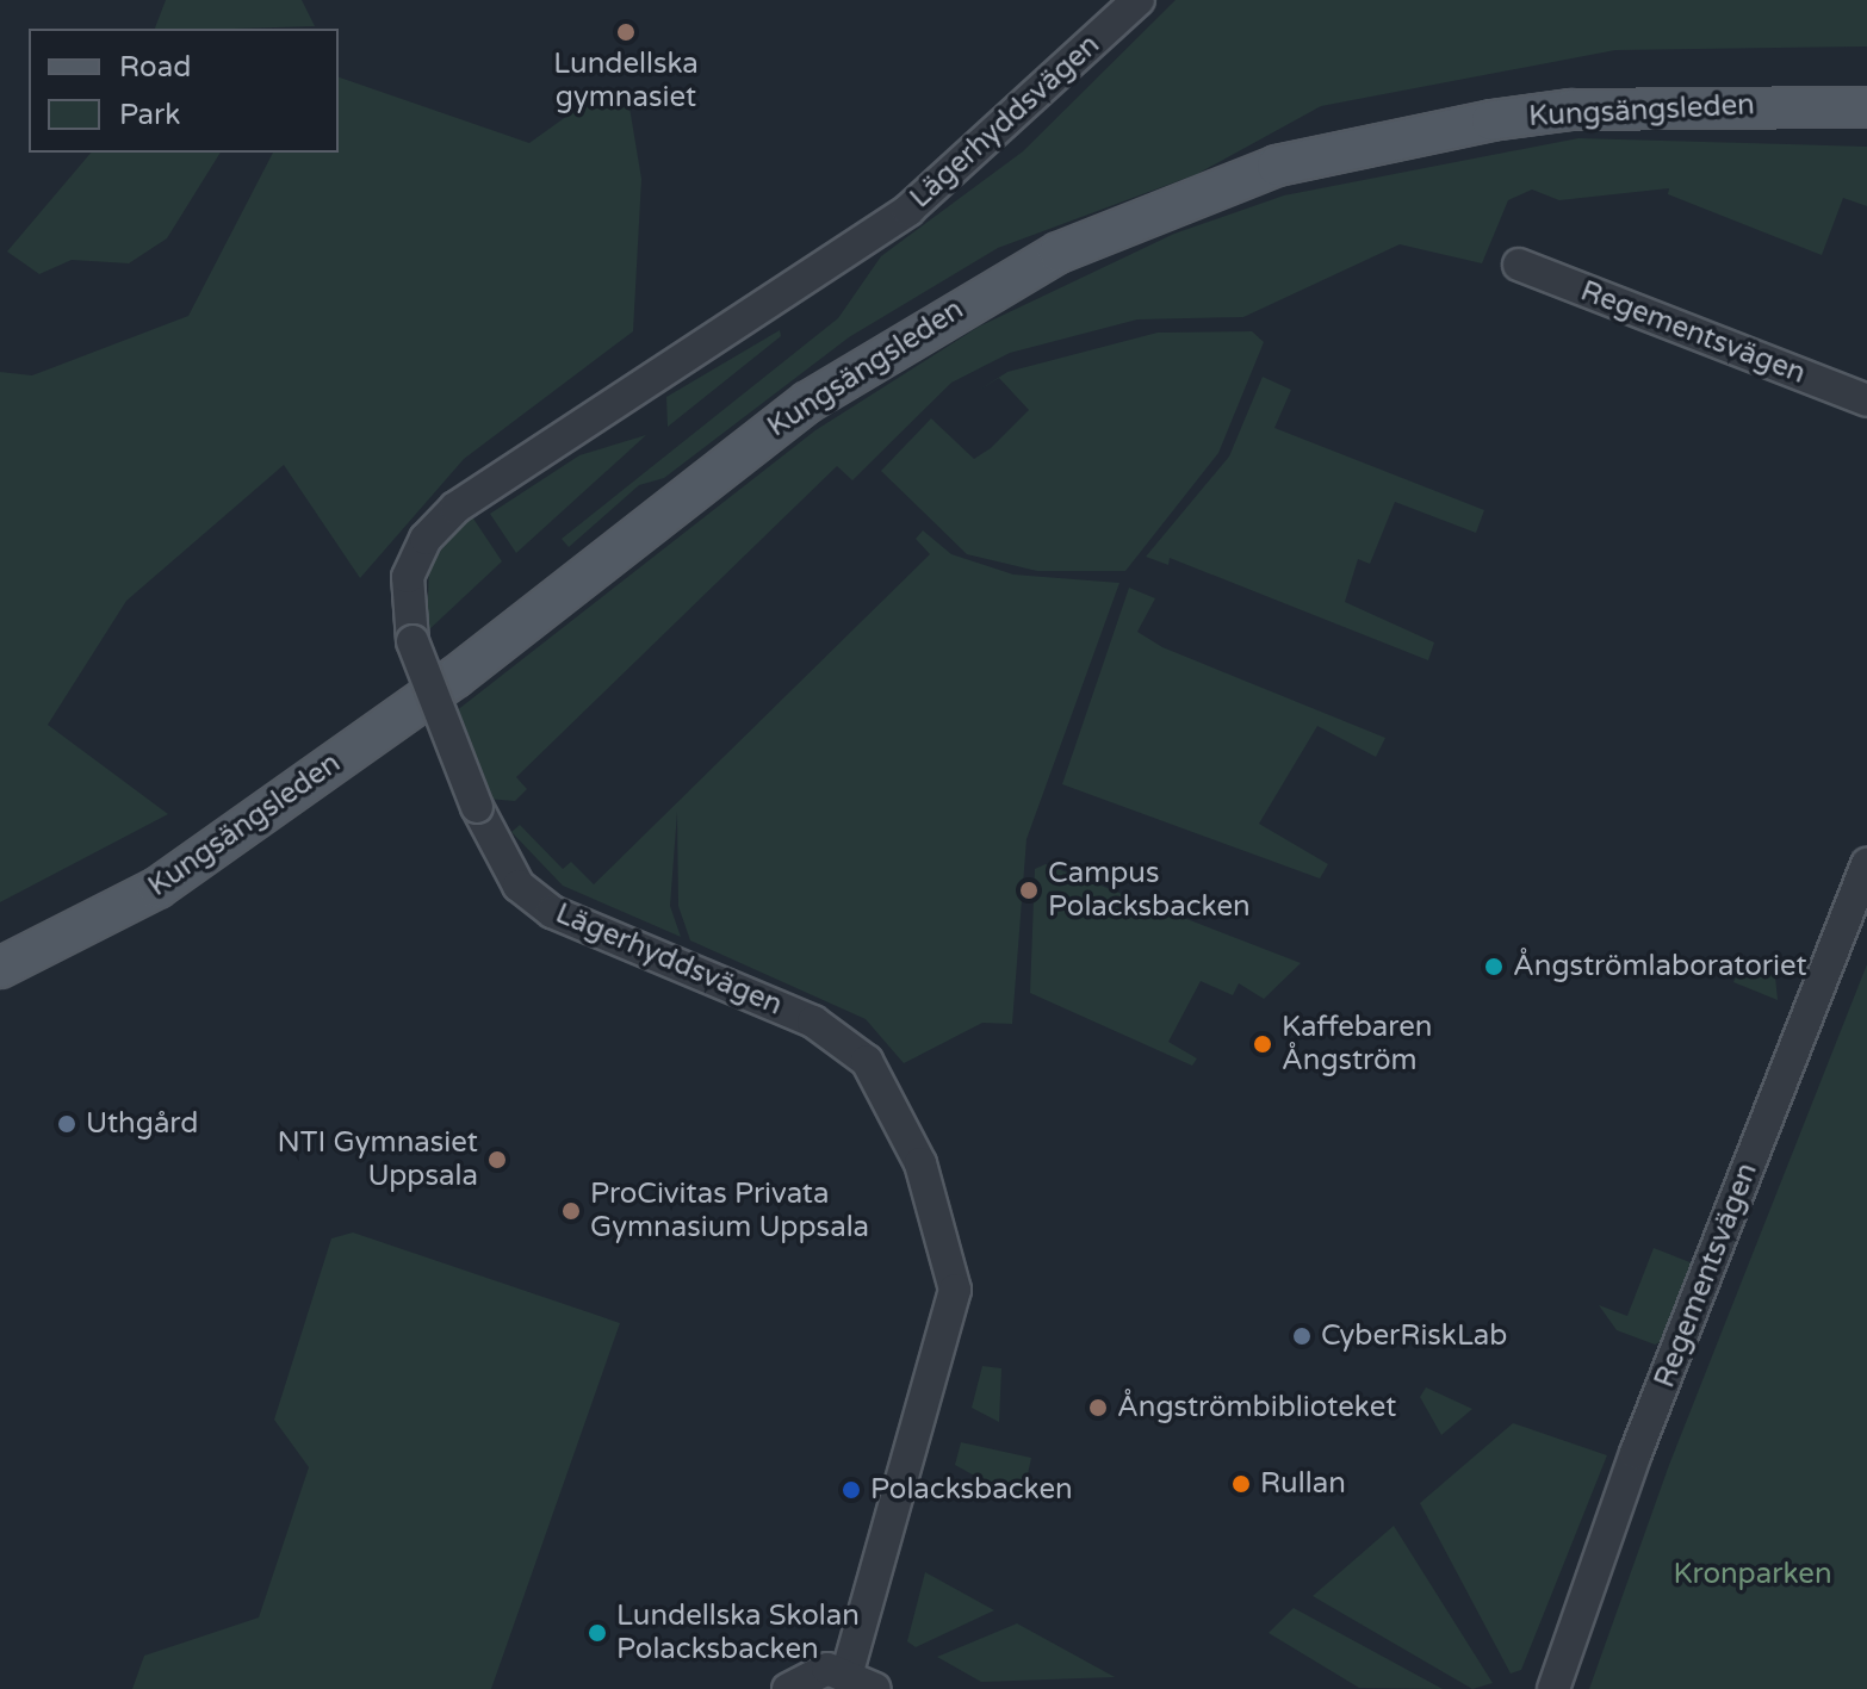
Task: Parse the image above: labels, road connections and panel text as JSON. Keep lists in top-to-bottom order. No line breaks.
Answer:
{"streets":{"main road":["Kungsängsleden"],"street":["Lägerhyddsvägen","Regementsvägen"]},"parks":["Kronparken"],"places":["Lundellska gymnasiet","Campus Polacksbacken","Ångströmlaboratoriet","Kaffebaren Ångström","Uthgård","NTI Gymnasiet Uppsala","ProCivitas Privata Gymnasium Uppsala","CyberRiskLab","Ångströmbiblioteket","Rullan","Polacksbacken","Lundellska Skolan Polacksbacken"],"legend":["Road","Park"]}
